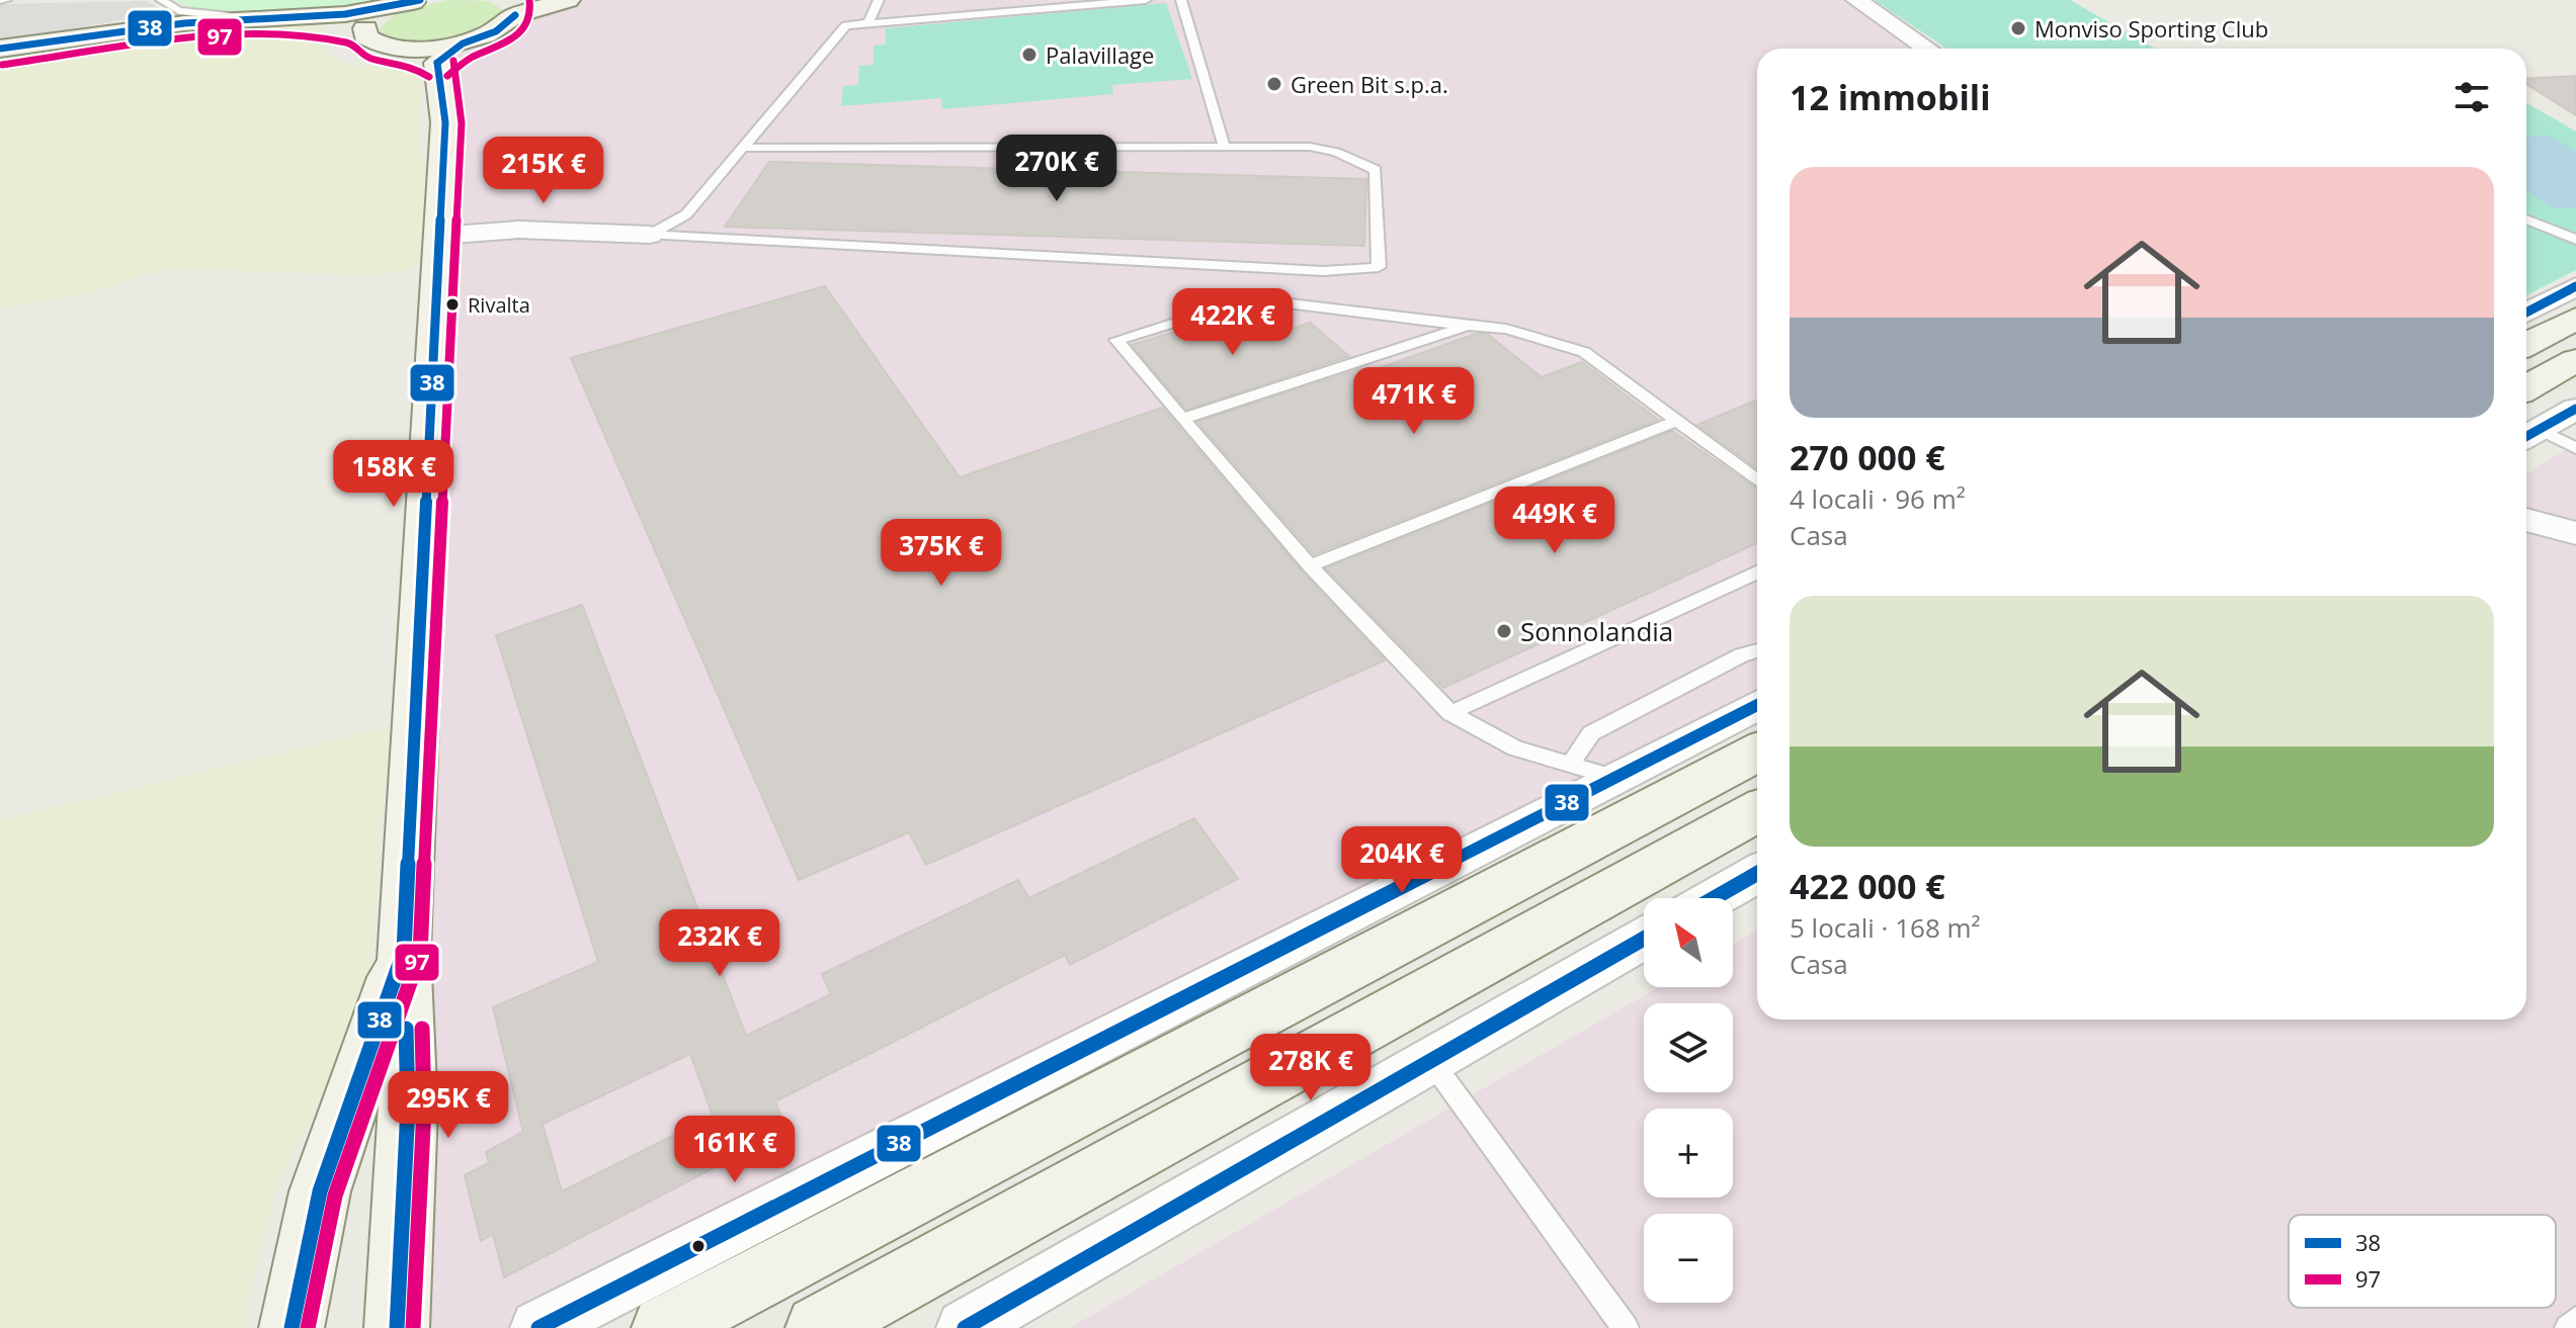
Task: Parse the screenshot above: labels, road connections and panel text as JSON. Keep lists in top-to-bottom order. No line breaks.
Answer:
{"places":["Monviso Sporting Club","Palavillage","Green Bit s.p.a.","Rivalta","Sonnolandia"],"lines":["transit line 38","transit line 97"],"legend":["38","97"],"north":"top left","page":{"heading":"12 immobili","price":["270K €","215K €","422K €","471K €","158K €","449K €","375K €","204K €","232K €","278K €","295K €","161K €"],"list":[{"name":"270 000 €","note":"4 locali · 96 m² · Casa"},{"name":"422 000 €","note":"5 locali · 168 m² · Casa"}],"map_buttons":["+","−"]}}
